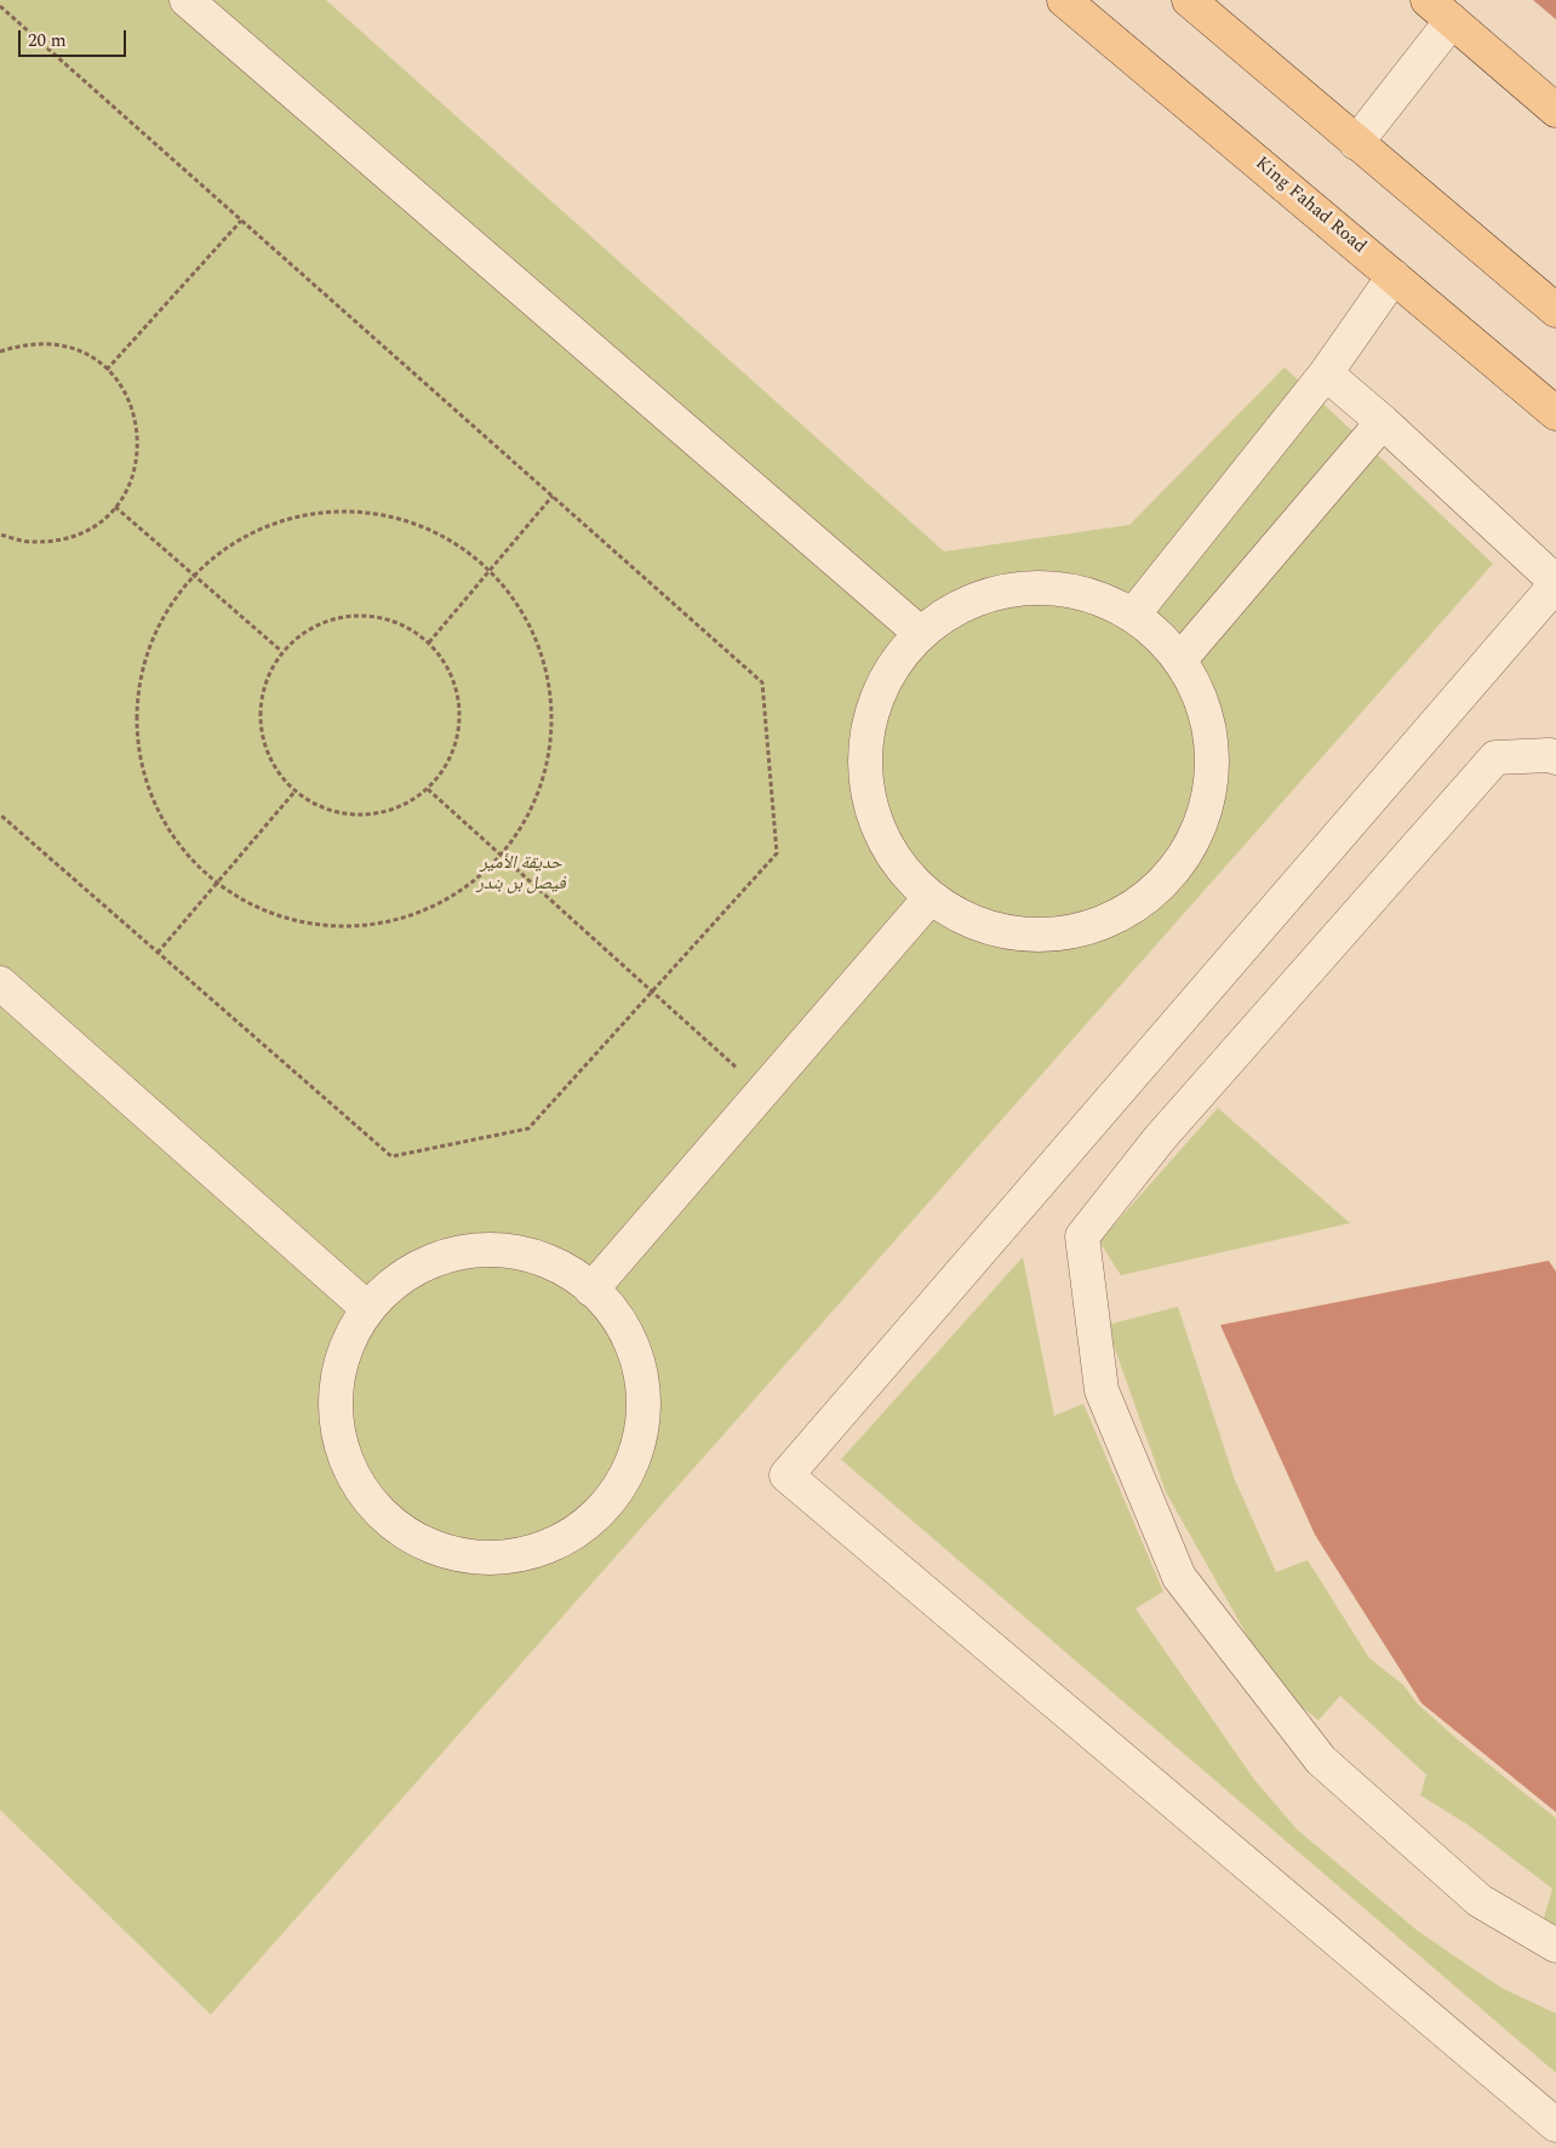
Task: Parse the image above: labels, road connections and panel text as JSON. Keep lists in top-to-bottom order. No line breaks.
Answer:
{"streets":{"main road":["King Fahad Road"]},"parks":["حديقة الأمير فيصل بن بندر"],"scale_bar":"20 m"}
